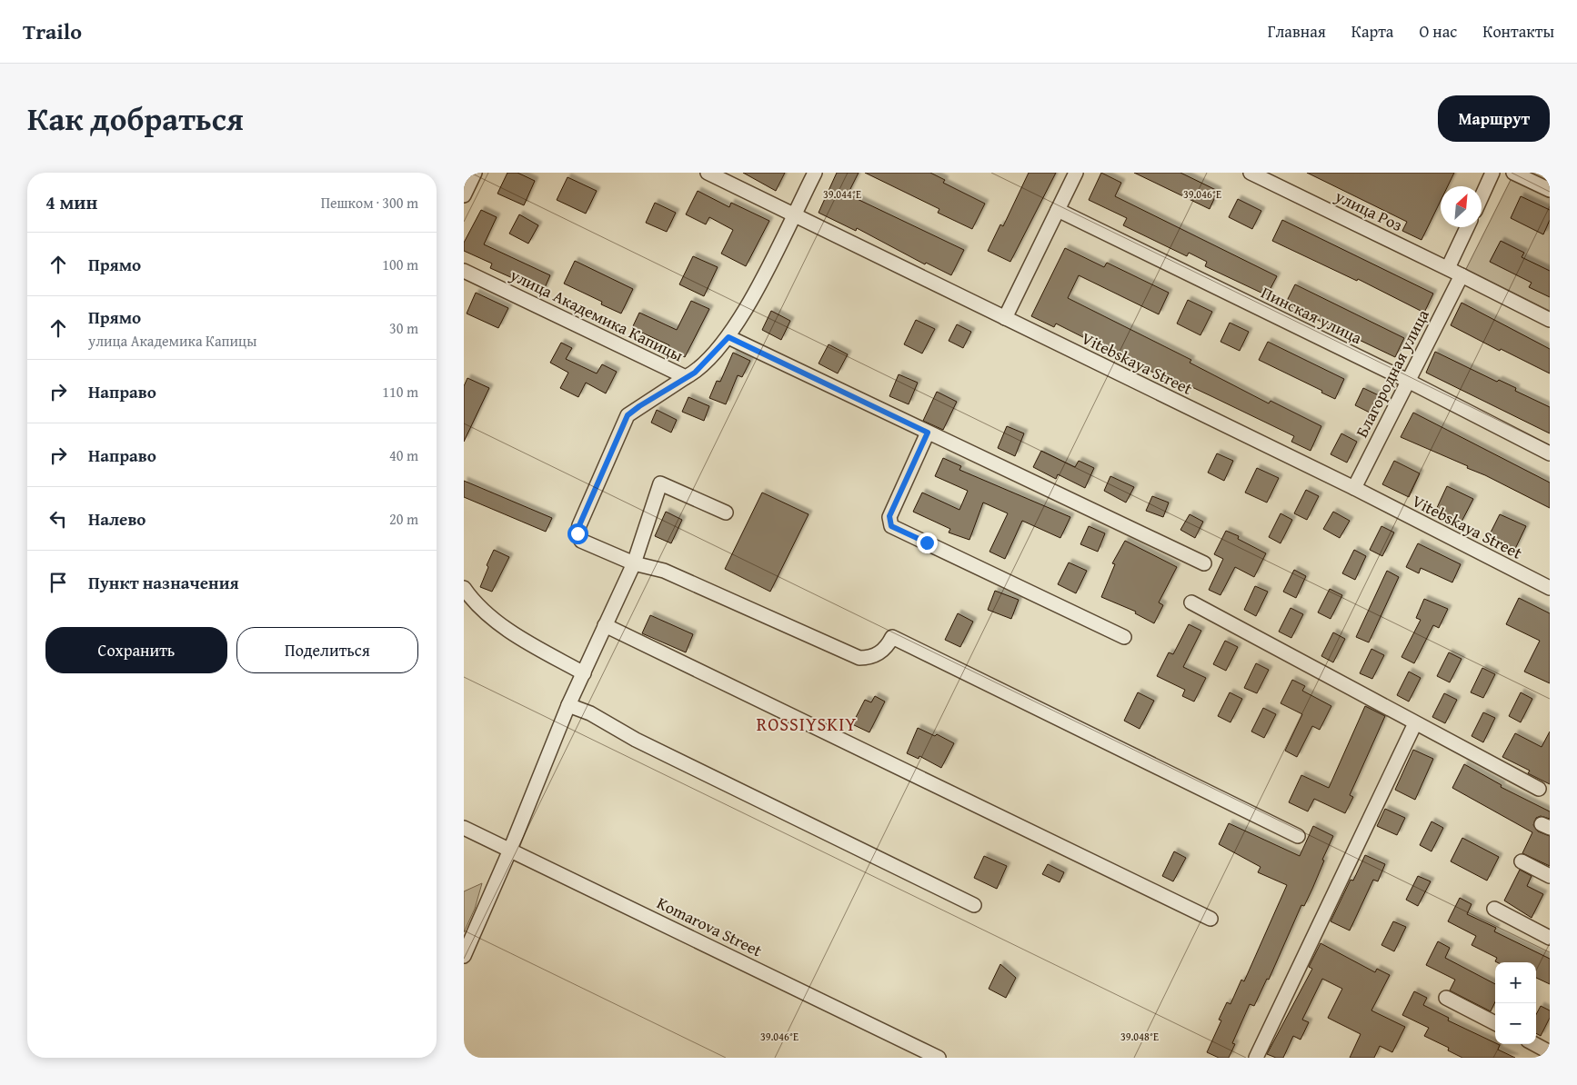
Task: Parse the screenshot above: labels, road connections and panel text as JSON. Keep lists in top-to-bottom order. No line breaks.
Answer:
{"streets":{"street":["улица Роз","улица Академика Капицы","Пинская улица","Vitebskaya Street","Благородная улица","Komarova Street"]},"crossings":[["улица Роз","Благородная улица"],["улица Академика Капицы","Vitebskaya Street"],["Пинская улица","Благородная улица"],["Vitebskaya Street","Благородная улица"]],"districts":["ROSSIYSKIY"],"north":"top right","page":{"header":"Trailo","nav":["Главная","Карта","О нас","Контакты"],"title":"Как добраться","buttons":["Маршрут",["Сохранить","Поделиться"]],"heading":["4 мин","Пешком · 300 m"],"list":[["Прямо","100 m"],["Прямо","улица Академика Капицы","30 m"],["Направо","110 m"],["Направо","40 m"],["Налево","20 m"],"Пункт назначения"],"map_buttons":["+","−"]},"coordinates":["39.044°E","39.046°E","39.048°E"]}
